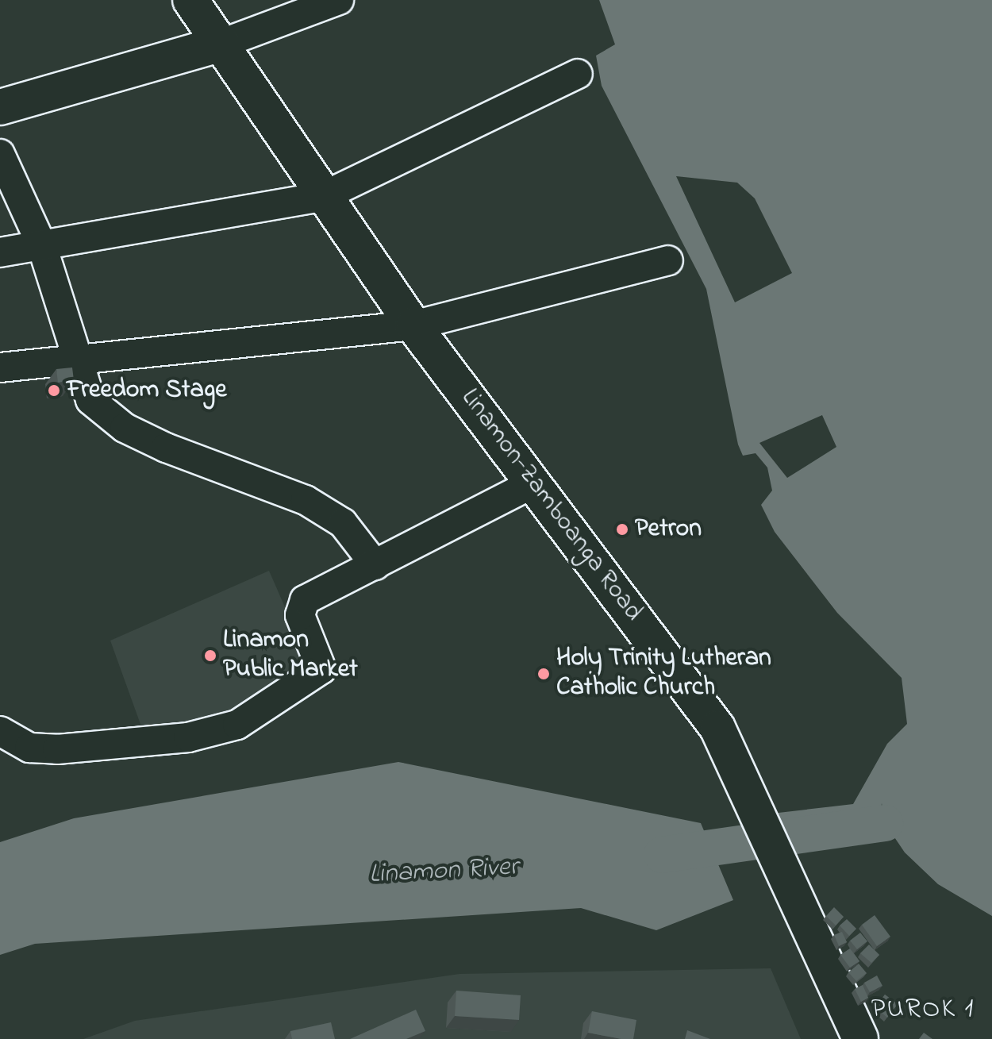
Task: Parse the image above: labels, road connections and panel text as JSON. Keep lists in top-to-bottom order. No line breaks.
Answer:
{"streets":{"main road":["Linamon-Zamboanga Road"]},"districts":["PUROK 1"],"water":["Linamon River"],"places":["Freedom Stage","Petron","Linamon Public Market","Holy Trinity Lutheran Catholic Church"]}
